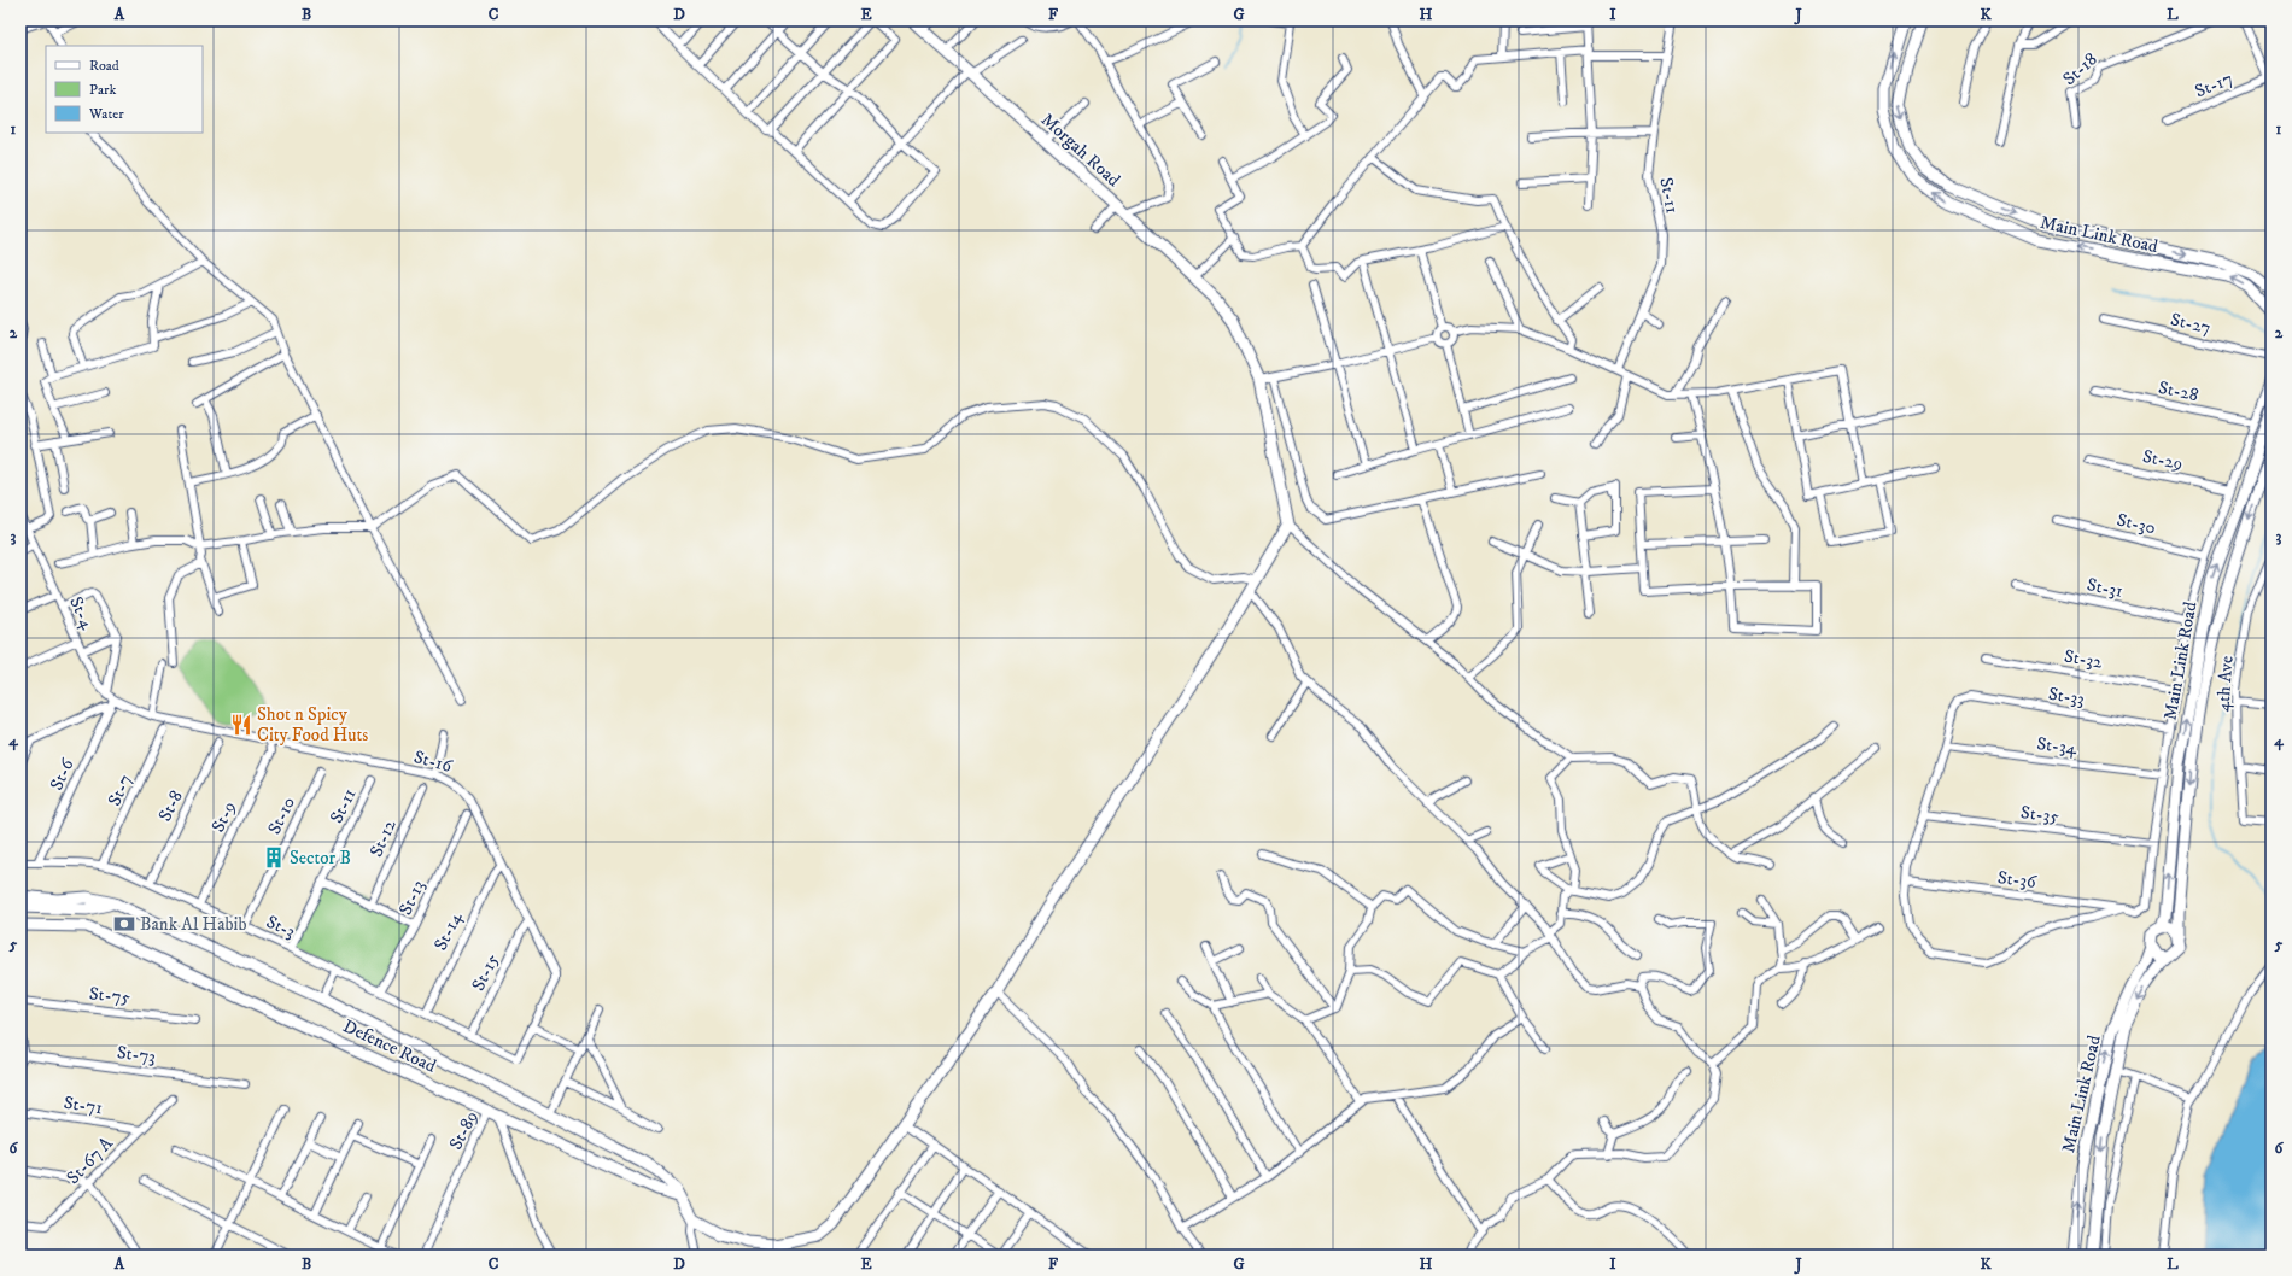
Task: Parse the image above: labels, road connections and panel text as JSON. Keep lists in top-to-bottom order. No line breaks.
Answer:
{"streets":{"street":["St-18","St-17","Morgah Road","St-11","Main Link Road","St-27","St-28","St-29","St-30","St-31","St-4","St-32","4th Ave","St-33","St-34","St-16","St-6","St-7","St-8","St-35","St-10","St-9","St-12","St-36","St-13","St-3","St-14","St-15","St-75","Defence Road","St-73","St-71","St-89","St-67 A"]},"crossings":[["St-11","St-3"],["St-4","St-16"],["St-33","St-34"],["St-16","St-6"],["St-16","St-9"],["St-16","St-3"],["St-16","St-14"],["St-16","St-15"],["St-6","St-3"],["St-7","St-3"],["St-8","St-3"],["St-10","St-3"],["St-9","St-3"],["St-13","St-3"],["St-3","St-14"],["St-3","St-15"],["Defence Road","St-89"],["St-71","St-67 A"]],"places":{"restaurant":["Shot n Spicy City Food Huts"],"building":["Sector B"],"bank":["Bank Al Habib"]},"legend":["Road","Park","Water"],"grid":{"columns":["A","B","C","D","E","F","G","H","I","J","K","L"],"rows":["1","2","3","4","5","6"]}}
